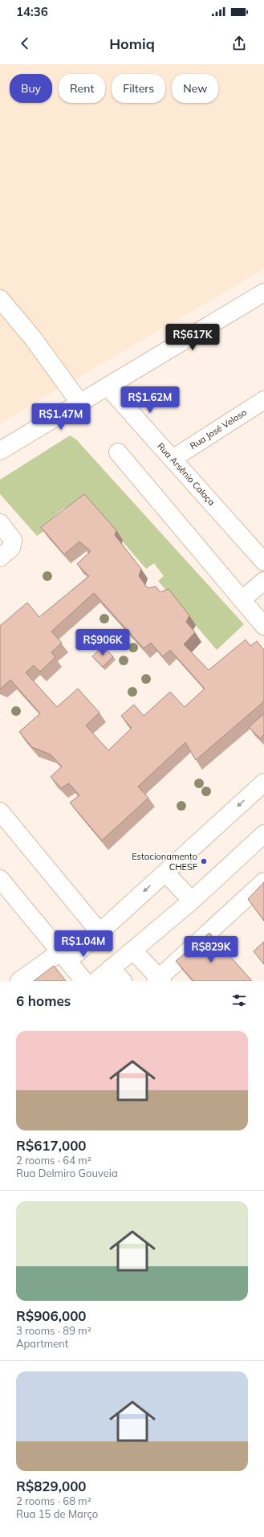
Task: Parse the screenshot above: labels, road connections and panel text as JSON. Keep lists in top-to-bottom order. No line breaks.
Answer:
{"streets":{"street":["Rua José Veloso","Rua Arsênio Calaça"]},"crossings":[["Rua José Veloso","Rua Arsênio Calaça"]],"places":["Estacionamento CHESF"],"page":{"status":"14:36","header":"Homiq","chip":["Buy","Rent","Filters","New"],"price":["R$617K","R$1.62M","R$1.47M","R$906K","R$1.04M","R$829K"],"heading":"6 homes","list":[{"name":"R$617,000","note":"2 rooms · 64 m² · Rua Delmiro Gouveia"},{"name":"R$906,000","note":"3 rooms · 89 m² · Apartment"},{"name":"R$829,000","note":"2 rooms · 68 m² · Rua 15 de Março"}]}}
